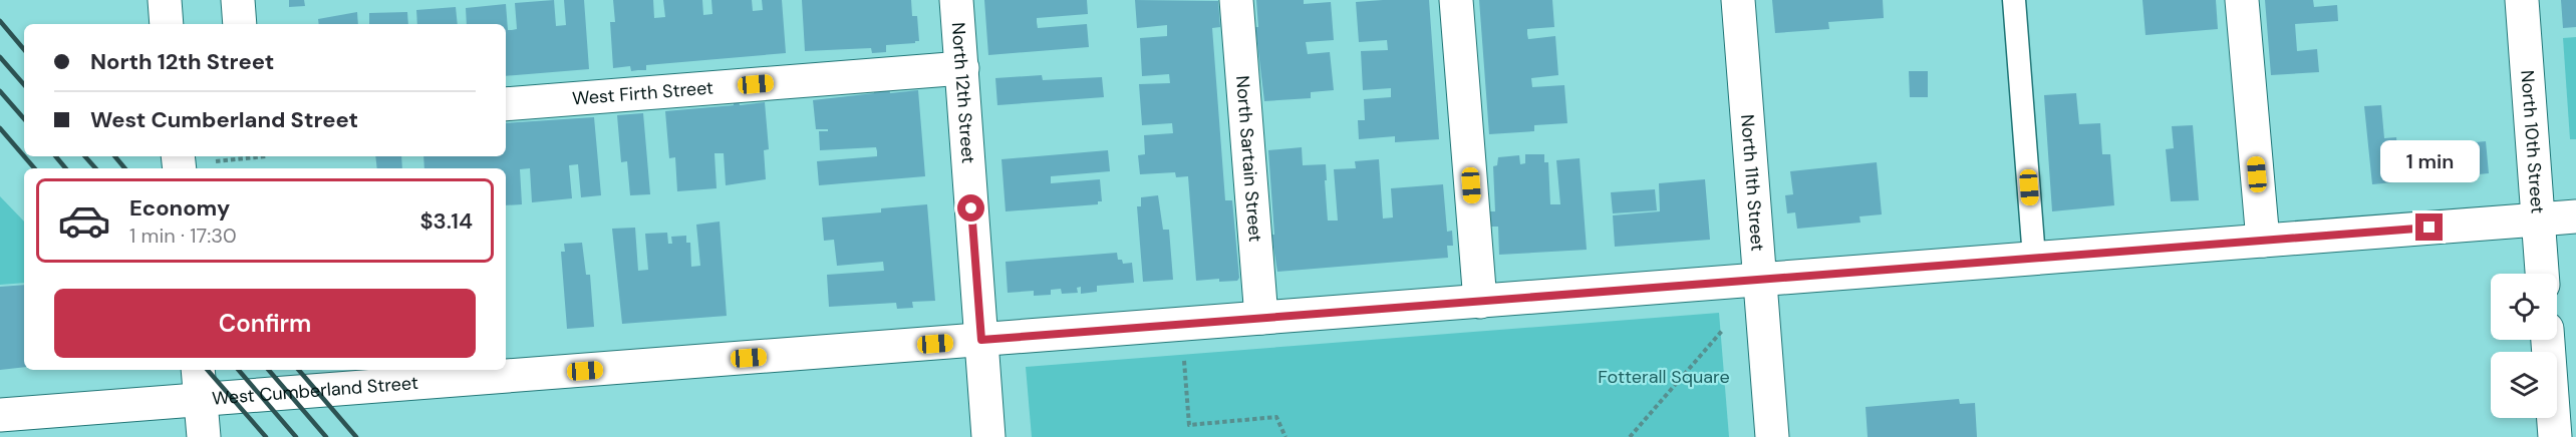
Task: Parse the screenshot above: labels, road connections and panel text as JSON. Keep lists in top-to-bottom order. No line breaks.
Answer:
{"streets":{"street":["North 12th Street","West Firth Street","North 10th Street","North Sartain Street","North 11th Street","West Cumberland Street"]},"crossings":[["North 12th Street","West Firth Street"],["North 12th Street","West Cumberland Street"],["North 10th Street","West Cumberland Street"],["North Sartain Street","West Cumberland Street"],["North 11th Street","West Cumberland Street"]],"parks":["Fotterall Square"],"page":{"banner":["North 12th Street","West Cumberland Street"],"bubble":"1 min","list":[{"name":"Economy","note":"1 min · 17:30","value":"$3.14"}],"buttons":"Confirm"}}
